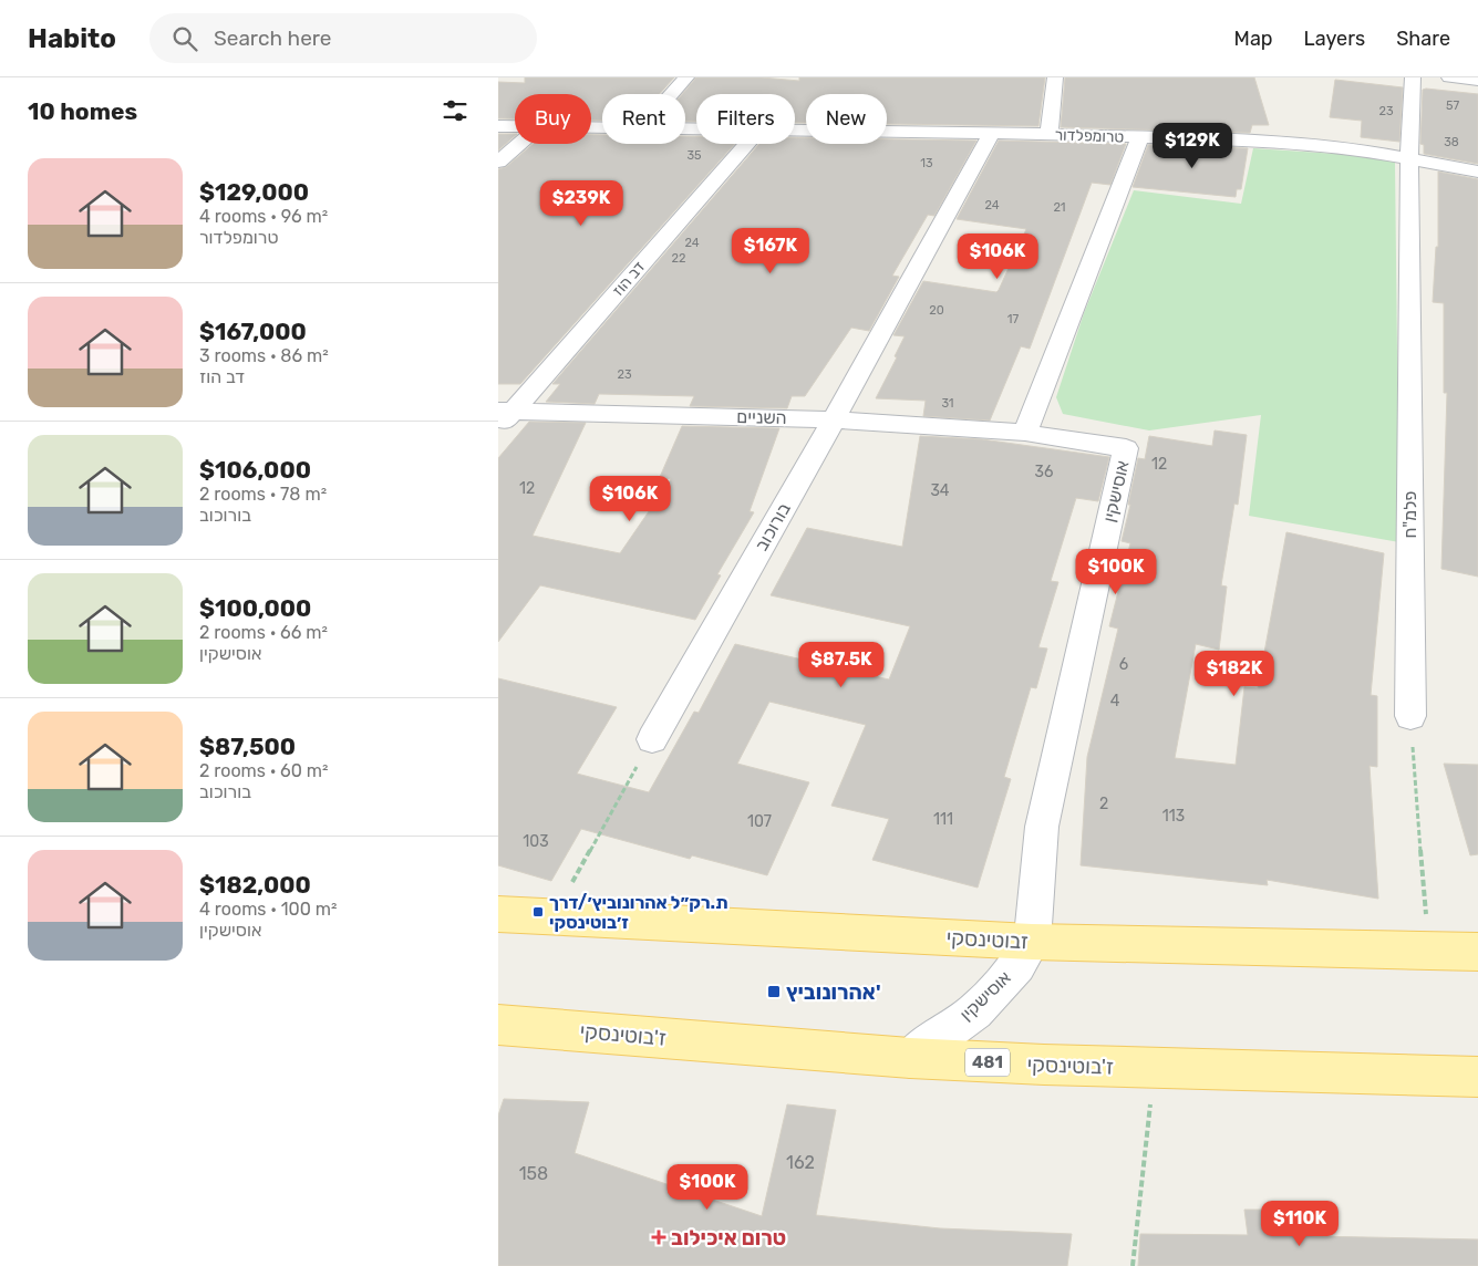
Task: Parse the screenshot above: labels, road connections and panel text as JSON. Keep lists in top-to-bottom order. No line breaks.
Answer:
{"streets":{"main road":["זבוטינסקי","ז'בוטינסקי","481"],"street":["טרומפלדור","דב הוז","השניים","אוסישקין","פלמ\"ח","בורוכוב"]},"crossings":[["טרומפלדור","פלמ\"ח"],["טרומפלדור","בורוכוב"],["דב הוז","השניים"],["השניים","אוסישקין"],["השניים","בורוכוב"],["אוסישקין","זבוטינסקי"],["אוסישקין","ז'בוטינסקי"]],"places":{"transit":["ת.רק״ל אהרונוביץ׳/דרך ז׳בוטינסקי","אהרונוביץ'"],"health":["טרום איכילוב"]},"house_numbers":["57","23","38","35","13","24","21","24","22","20","17","23","31","12","36","12","34","6","4","2","113","111","107","103","162","158"],"page":{"header":"Habito","search":"Search here","nav":["Map","Layers","Share"],"heading":"10 homes","chip":["Buy","Rent","Filters","New"],"price":["$129K","$239K","$167K","$106K","$106K","$100K","$87.5K","$182K","$100K","$110K"],"list":[{"name":"$129,000","note":"4 rooms · 96 m² · טרומפלדור"},{"name":"$167,000","note":"3 rooms · 86 m² · דב הוז"},{"name":"$106,000","note":"2 rooms · 78 m² · בורוכוב"},{"name":"$100,000","note":"2 rooms · 66 m² · אוסישקין"},{"name":"$87,500","note":"2 rooms · 60 m² · בורוכוב"},{"name":"$182,000","note":"4 rooms · 100 m² · אוסישקין"}]}}
